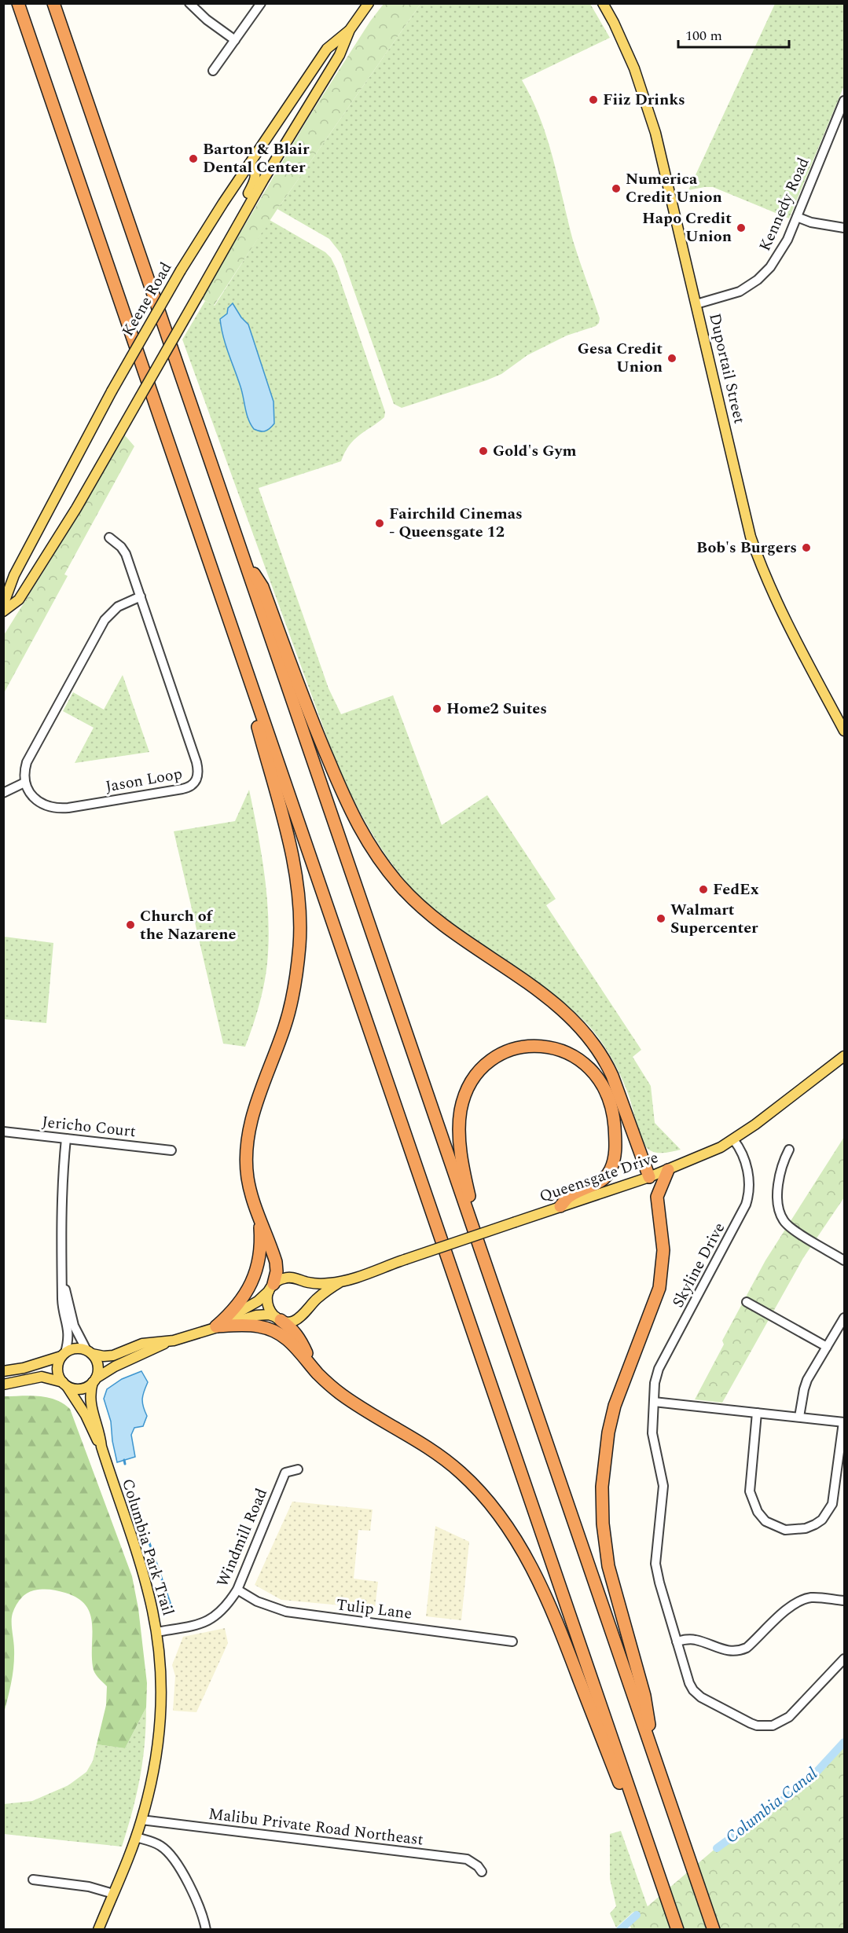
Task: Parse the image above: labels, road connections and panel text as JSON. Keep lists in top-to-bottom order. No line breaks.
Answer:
{"streets":{"main road":["Keene Road","Duportail Street","Queensgate Drive","Columbia Park Trail"],"street":["Kennedy Road","Jason Loop","Jericho Court","Skyline Drive","Windmill Road","Tulip Lane","Malibu Private Road Northeast"]},"crossings":[["Kennedy Road","Duportail Street"],["Queensgate Drive","Skyline Drive"],["Windmill Road","Columbia Park Trail"],["Windmill Road","Tulip Lane"],["Columbia Park Trail","Malibu Private Road Northeast"]],"water":["Columbia Canal"],"places":["Fiiz Drinks","Barton & Blair Dental Center","Numerica Credit Union","Hapo Credit Union","Gesa Credit Union","Gold's Gym","Fairchild Cinemas - Queensgate 12","Bob's Burgers","Home2 Suites","FedEx","Walmart Supercenter","Church of the Nazarene"],"scale_bar":"100 m"}
